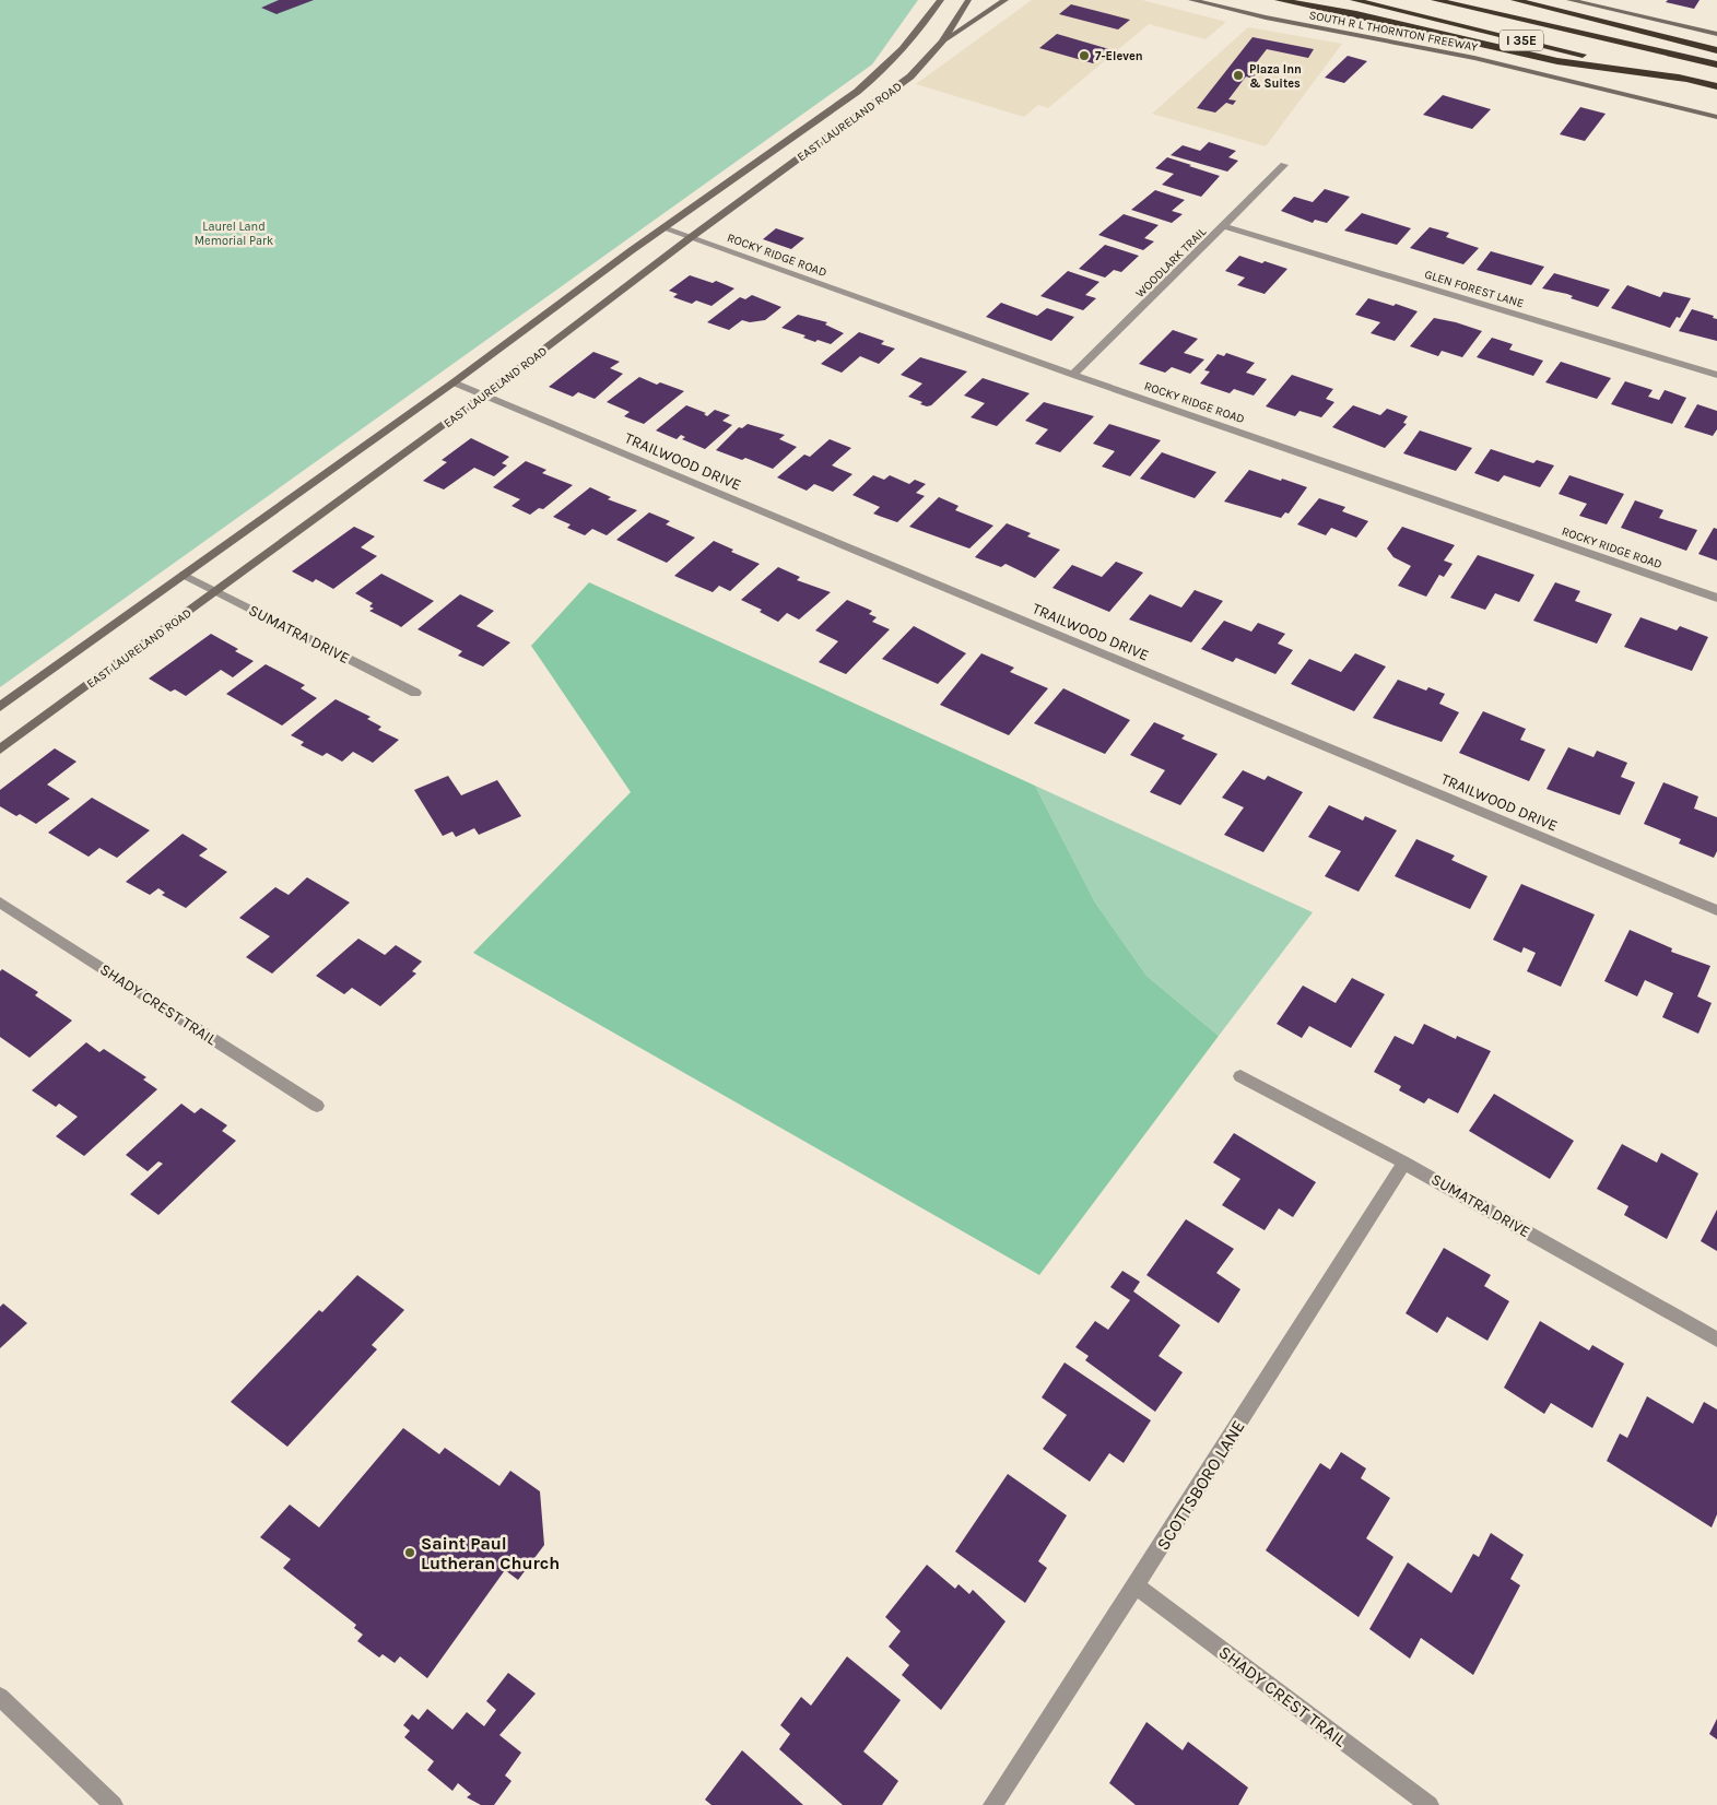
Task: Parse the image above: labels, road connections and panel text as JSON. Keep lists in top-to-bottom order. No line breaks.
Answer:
{"streets":{"highway":["SOUTH R L THORNTON FREEWAY","I 35E"],"main road":["EAST LAURELAND ROAD"],"street":["ROCKY RIDGE ROAD","WOODLARK TRAIL","GLEN FOREST LANE","TRAILWOOD DRIVE","SUMATRA DRIVE","SHADY CREST TRAIL","SCOTTSBORO LANE"]},"crossings":[["EAST LAURELAND ROAD","ROCKY RIDGE ROAD"],["EAST LAURELAND ROAD","TRAILWOOD DRIVE"],["EAST LAURELAND ROAD","SUMATRA DRIVE"],["ROCKY RIDGE ROAD","WOODLARK TRAIL"],["WOODLARK TRAIL","GLEN FOREST LANE"],["SUMATRA DRIVE","SCOTTSBORO LANE"],["SHADY CREST TRAIL","SCOTTSBORO LANE"]],"parks":["Laurel Land Memorial Park"],"places":["7-Eleven","Plaza Inn & Suites","Saint Paul Lutheran Church"]}
